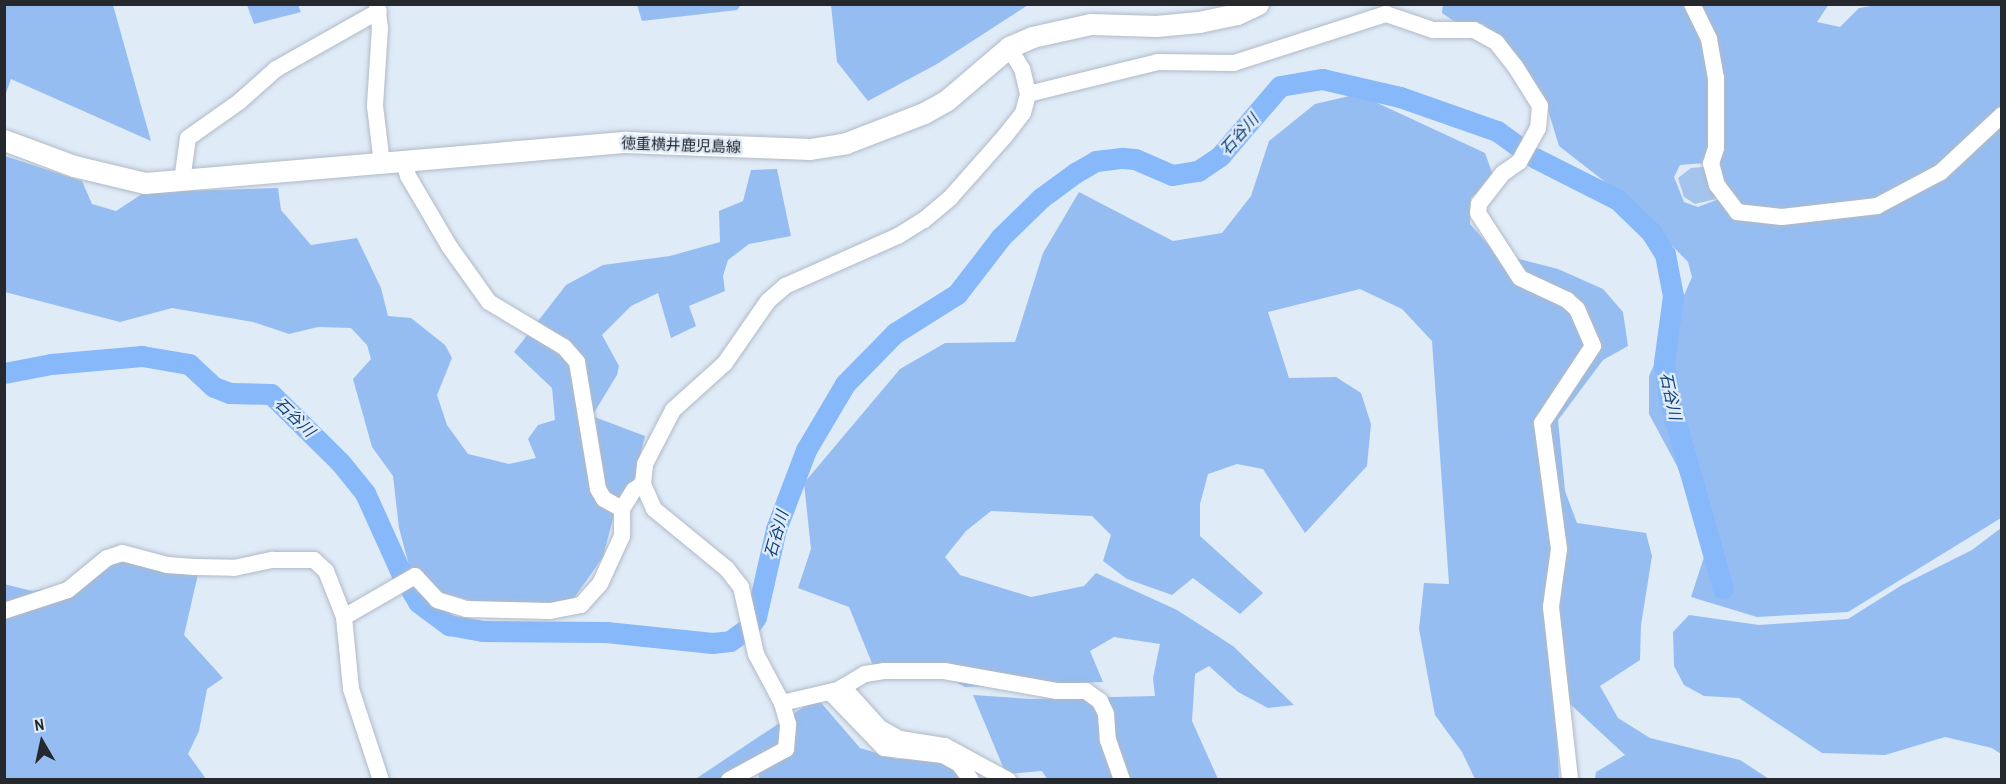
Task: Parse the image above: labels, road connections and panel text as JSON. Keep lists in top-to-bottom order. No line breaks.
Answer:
{"streets":{"main road":["徳重横井鹿児島線"]},"water":["石谷川"],"north":"top"}
